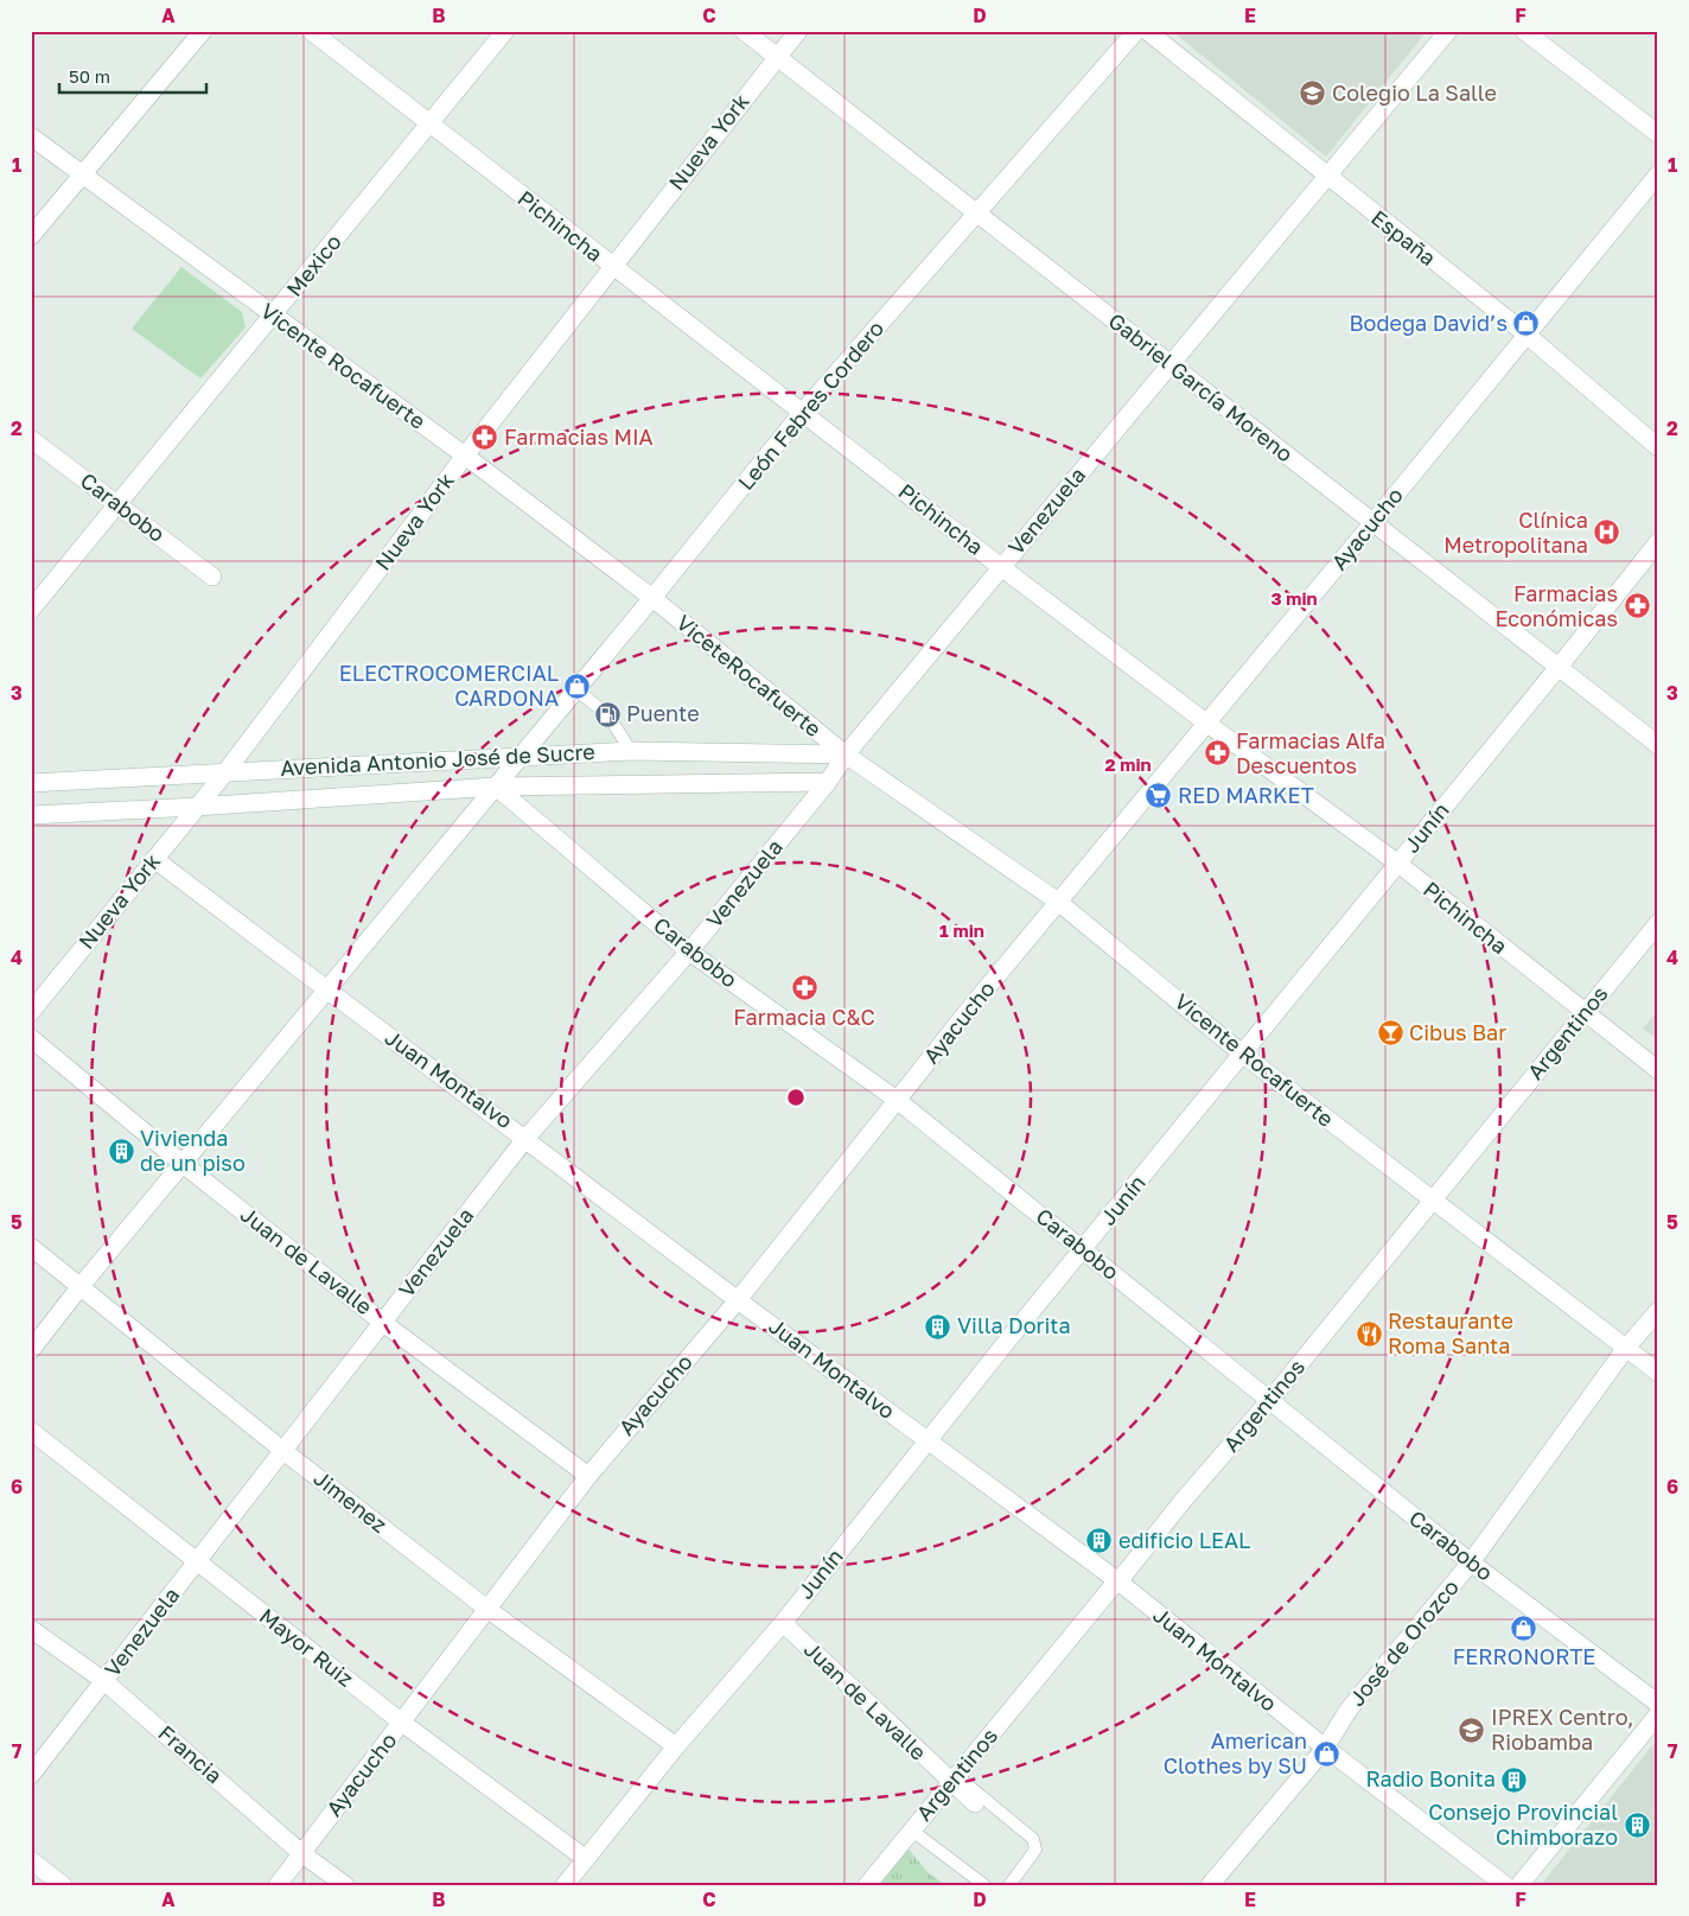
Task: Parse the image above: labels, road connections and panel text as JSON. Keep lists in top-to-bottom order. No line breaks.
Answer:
{"streets":{"street":["Nueva York","Pichincha","España","Mexico","Vicente Rocafuerte","Gabriel García Moreno","León Febres Cordero","Carabobo","Venezuela","Ayacucho","ViceteRocafuerte","Avenida Antonio José de Sucre","Junín","Argentinos","Juan Montalvo","Juan de Lavalle","Jimenez","José de Orozco","Mayor Ruiz","Francia"]},"crossings":[["Nueva York","Pichincha"],["Nueva York","Vicente Rocafuerte"],["Nueva York","Gabriel García Moreno"],["Nueva York","Avenida Antonio José de Sucre"],["Nueva York","Juan Montalvo"],["Pichincha","Mexico"],["Pichincha","León Febres Cordero"],["Pichincha","Venezuela"],["Pichincha","Ayacucho"],["Pichincha","Junín"],["Pichincha","Argentinos"],["España","Venezuela"],["España","Ayacucho"],["Mexico","Vicente Rocafuerte"],["Mexico","Carabobo"],["Vicente Rocafuerte","León Febres Cordero"],["Vicente Rocafuerte","Venezuela"],["Vicente Rocafuerte","Ayacucho"],["Vicente Rocafuerte","ViceteRocafuerte"],["Vicente Rocafuerte","Avenida Antonio José de Sucre"],["Vicente Rocafuerte","Junín"],["Vicente Rocafuerte","Argentinos"],["Vicente Rocafuerte","José de Orozco"],["Gabriel García Moreno","León Febres Cordero"],["Gabriel García Moreno","Venezuela"],["Gabriel García Moreno","Ayacucho"],["Gabriel García Moreno","Junín"],["León Febres Cordero","Carabobo"],["León Febres Cordero","ViceteRocafuerte"],["León Febres Cordero","Avenida Antonio José de Sucre"],["León Febres Cordero","Juan Montalvo"],["León Febres Cordero","Juan de Lavalle"],["León Febres Cordero","Jimenez"],["Carabobo","Venezuela"],["Carabobo","Ayacucho"],["Carabobo","Avenida Antonio José de Sucre"],["Carabobo","Junín"],["Carabobo","Argentinos"],["Carabobo","José de Orozco"],["Venezuela","ViceteRocafuerte"],["Venezuela","Avenida Antonio José de Sucre"],["Venezuela","Juan Montalvo"],["Venezuela","Juan de Lavalle"],["Venezuela","Jimenez"],["Venezuela","Mayor Ruiz"],["Venezuela","Francia"],["Ayacucho","Juan Montalvo"],["Ayacucho","Juan de Lavalle"],["Ayacucho","Jimenez"],["Ayacucho","Mayor Ruiz"],["Ayacucho","Francia"],["ViceteRocafuerte","Avenida Antonio José de Sucre"],["Junín","Juan Montalvo"],["Junín","Juan de Lavalle"],["Junín","Jimenez"],["Junín","Mayor Ruiz"],["Argentinos","Juan Montalvo"],["Argentinos","Juan de Lavalle"],["Juan Montalvo","José de Orozco"]],"places":{"school or university":["Colegio La Salle","IPREX Centro, Riobamba"],"shop":["Bodega David’s","ELECTROCOMERCIAL CARDONA","FERRONORTE","American Clothes by SU"],"pharmacy":["Farmacias MIA","Farmacias Económicas","Farmacias Alfa Descuentos","Farmacia C&C"],"hospital":["Clínica Metropolitana"],"fuel station":["Puente"],"supermarket":["RED MARKET"],"bar":["Cibus Bar"],"building":["Vivienda de un piso","Villa Dorita","edificio LEAL","Radio Bonita","Consejo Provincial Chimborazo"],"restaurant":["Restaurante Roma Santa"]},"scale_bar":"50 m","grid":{"columns":["A","B","C","D","E","F"],"rows":["1","2","3","4","5","6","7"]},"rings":["3 min","2 min","1 min"]}
